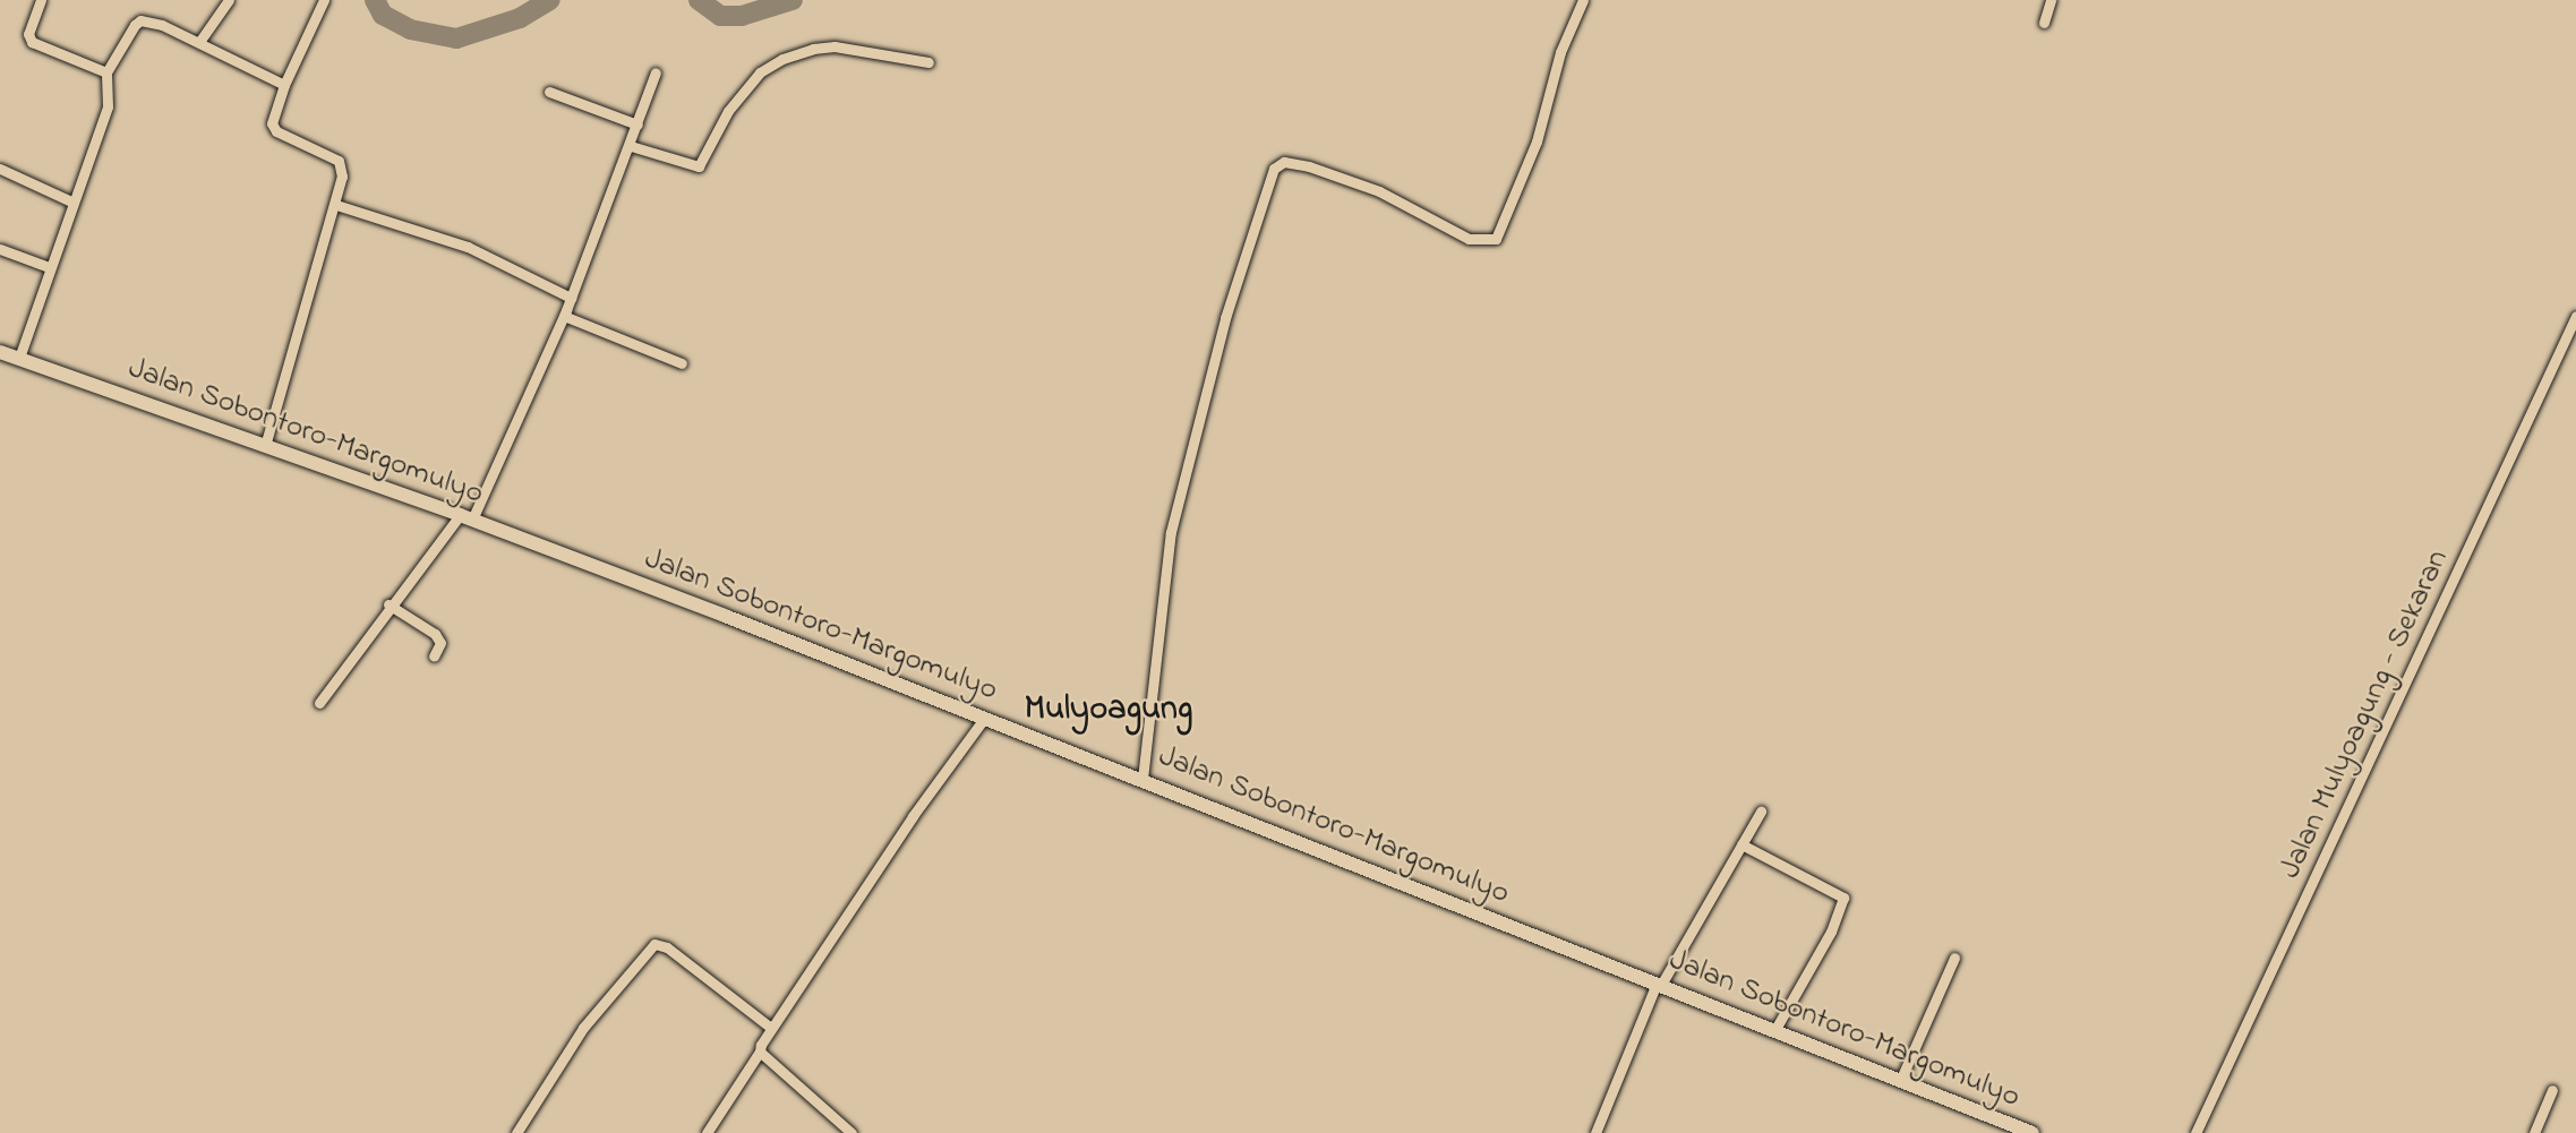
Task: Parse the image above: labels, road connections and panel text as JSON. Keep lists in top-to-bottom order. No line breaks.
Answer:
{"streets":{"street":["Jalan Sobontoro-Margomulyo","Jalan Mulyoagung - Sekaran"]},"districts":["Mulyoagung"]}
